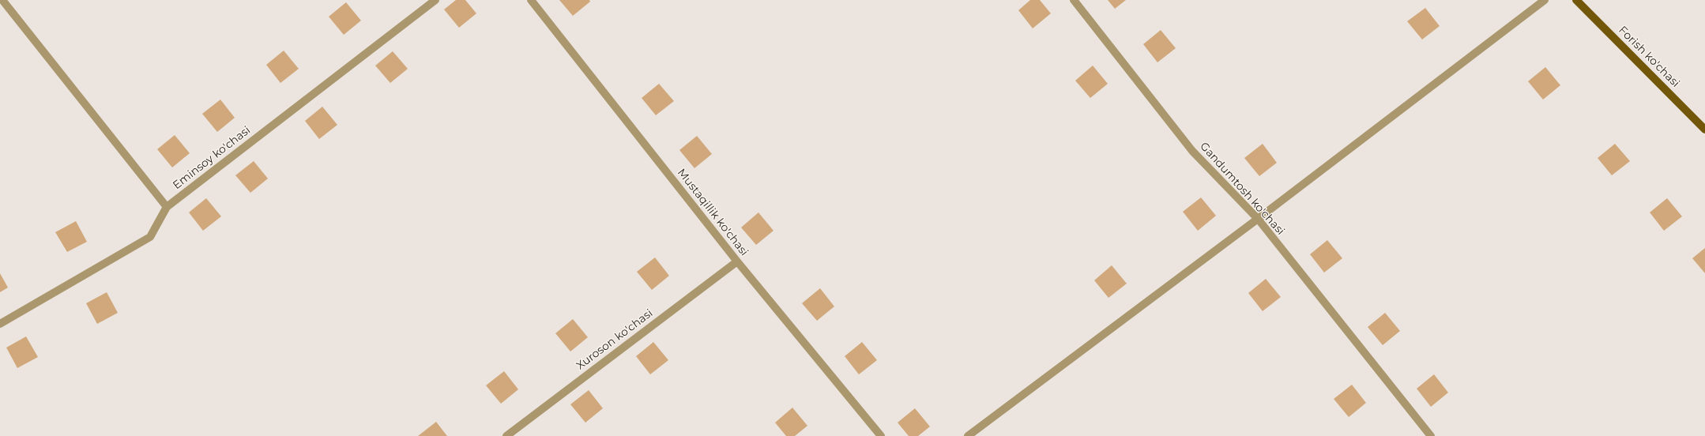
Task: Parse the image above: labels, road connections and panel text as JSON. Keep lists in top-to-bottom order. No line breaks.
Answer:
{"streets":{"main road":["Forish ko'chasi"],"street":["Eminsoy ko'chasi","Gandumtosh ko'chasi","Mustaqillik ko'chasi","Xuroson ko'chasi"]},"crossings":[["Mustaqillik ko'chasi","Xuroson ko'chasi"]]}
